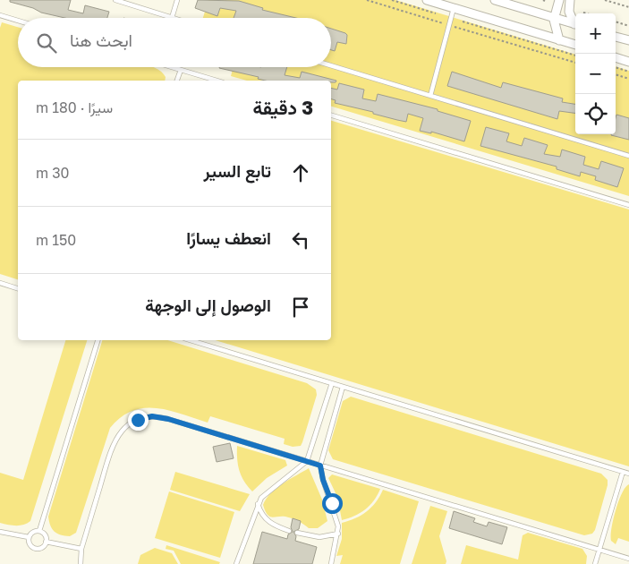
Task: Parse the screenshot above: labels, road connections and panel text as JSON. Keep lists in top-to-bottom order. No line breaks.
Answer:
{"page":{"map_buttons":["+","−"],"search":"ابحث هنا","heading":["3 دقيقة","سيرًا · 180 m"],"list":[["تابع السير","30 m"],["انعطف يسارًا","150 m"],"الوصول إلى الوجهة"]}}
